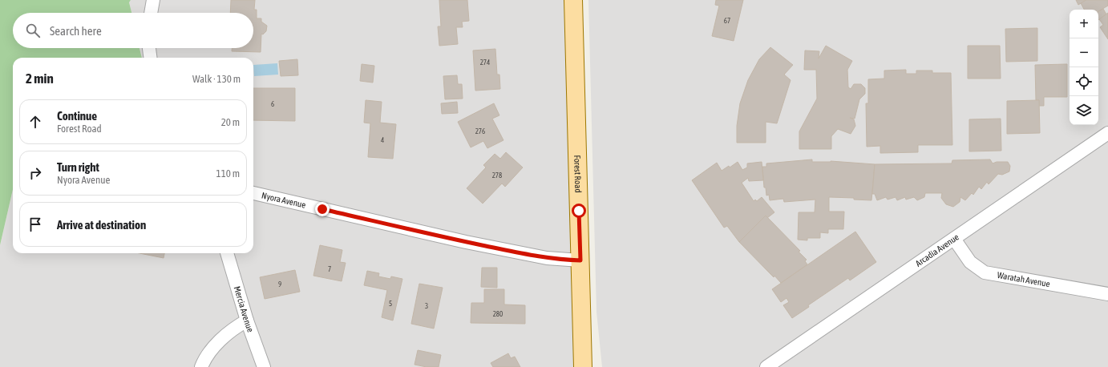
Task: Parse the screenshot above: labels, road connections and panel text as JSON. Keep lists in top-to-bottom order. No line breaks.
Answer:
{"streets":{"main road":["Forest Road"],"street":["Nyora Avenue","Arcadia Avenue","Waratah Avenue","Mercia Avenue"]},"crossings":[["Forest Road","Nyora Avenue"],["Arcadia Avenue","Waratah Avenue"]],"house_numbers":["67","274","6","276","4","278","7","9","5","3","280"],"page":{"map_buttons":["+","−"],"search":"Search here","heading":["2 min","Walk · 130 m"],"list":[["Continue","Forest Road","20 m"],["Turn right","Nyora Avenue","110 m"],"Arrive at destination"]}}
